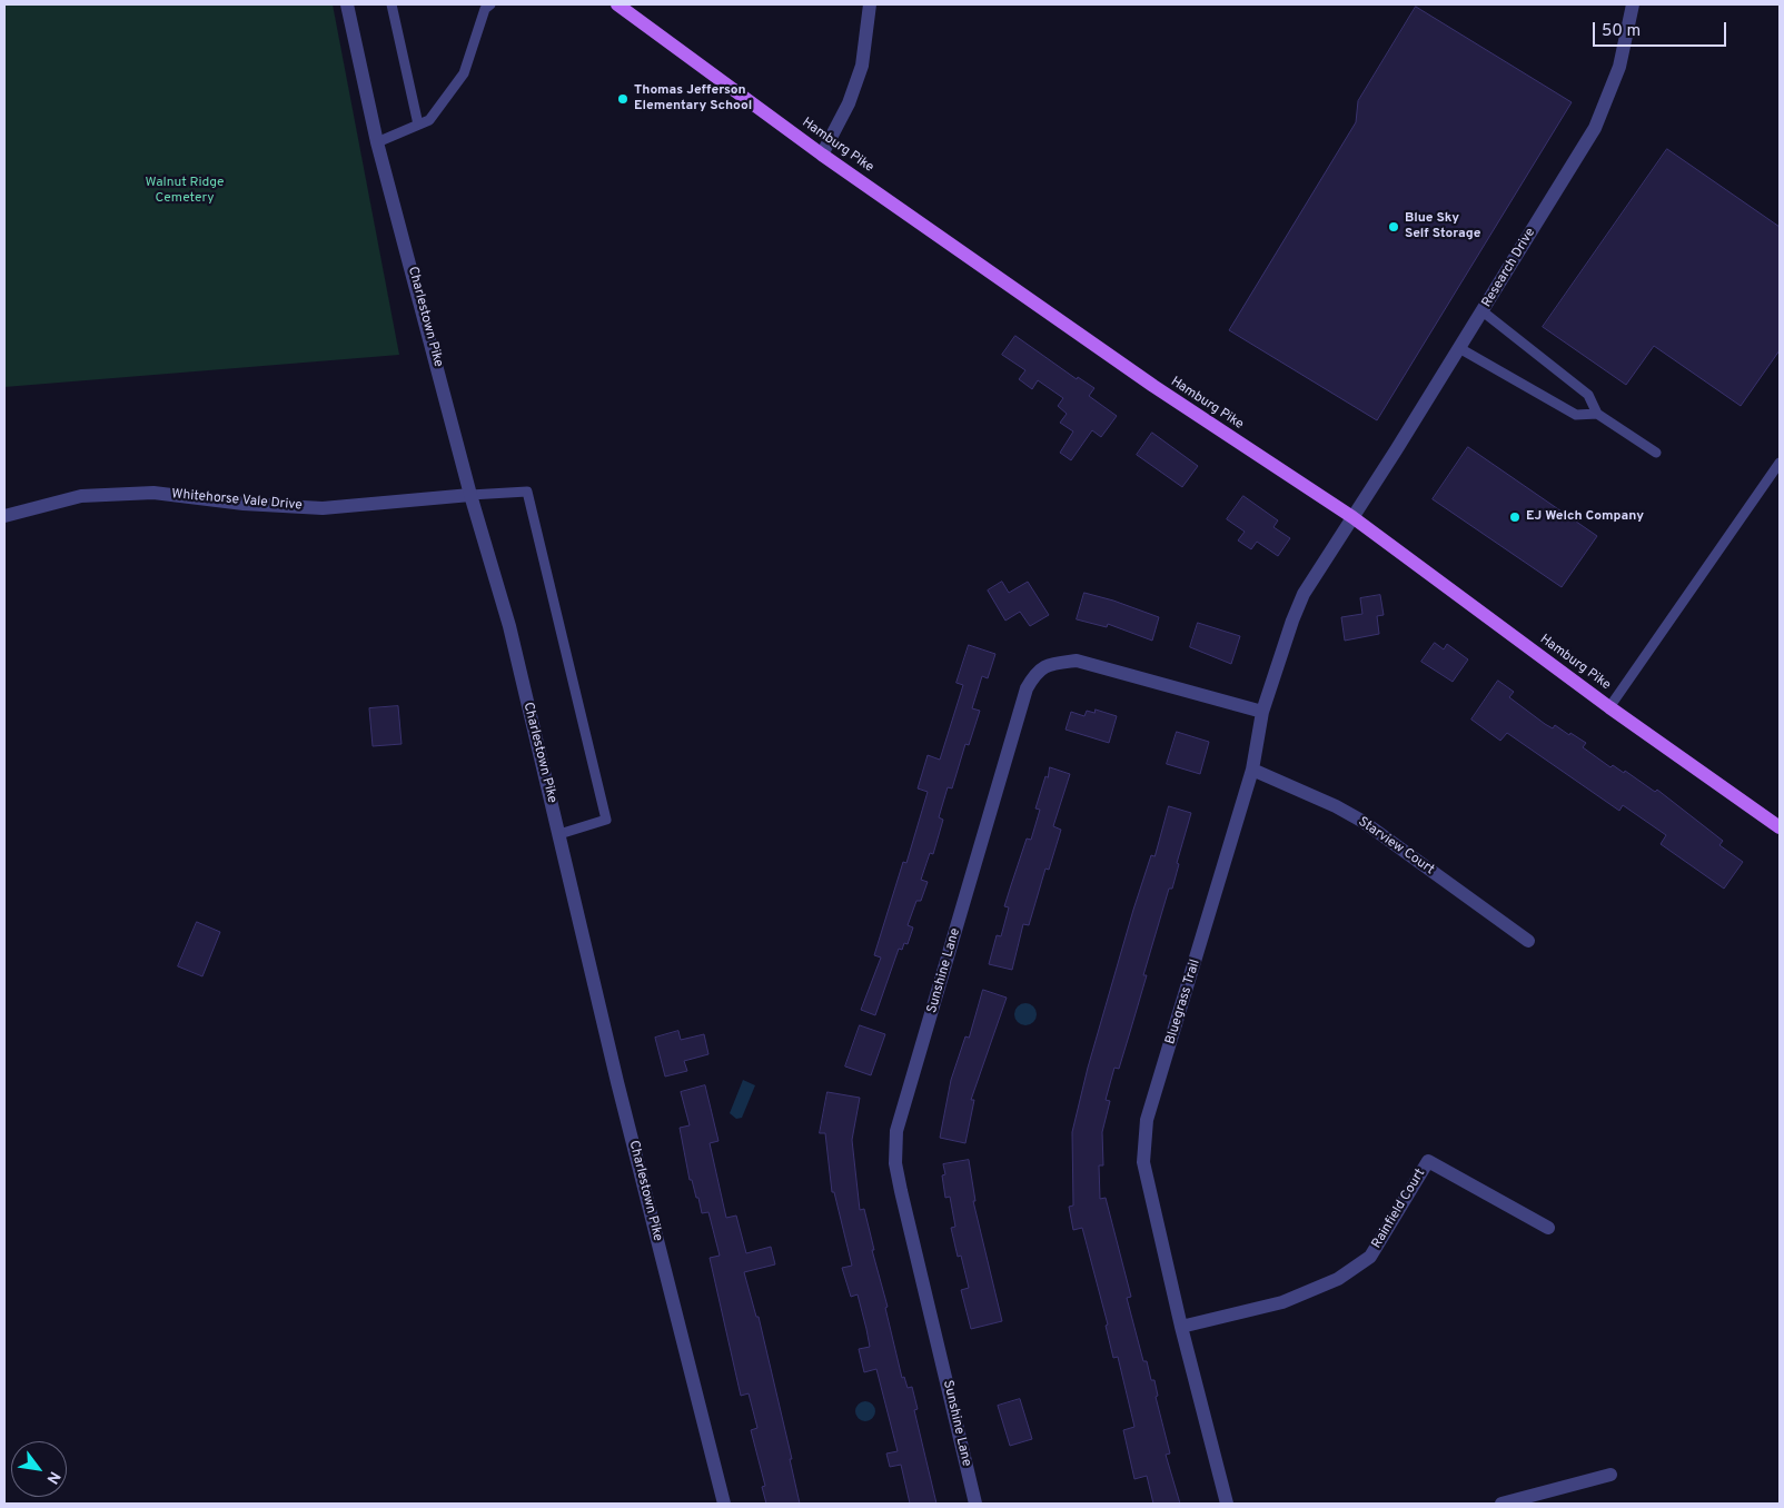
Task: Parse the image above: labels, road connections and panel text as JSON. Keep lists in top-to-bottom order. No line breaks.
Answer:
{"streets":{"main road":["Hamburg Pike"],"street":["Research Drive","Charlestown Pike","Whitehorse Vale Drive","Starview Court","Sunshine Lane","Bluegrass Trail","Rainfield Court"]},"crossings":[["Hamburg Pike","Research Drive"],["Hamburg Pike","Bluegrass Trail"],["Research Drive","Bluegrass Trail"],["Charlestown Pike","Whitehorse Vale Drive"],["Starview Court","Bluegrass Trail"],["Sunshine Lane","Bluegrass Trail"],["Bluegrass Trail","Rainfield Court"]],"parks":["Walnut Ridge Cemetery"],"places":["Thomas Jefferson Elementary School","Blue Sky Self Storage","EJ Welch Company"],"scale_bar":"50 m","north":"bottom right"}
